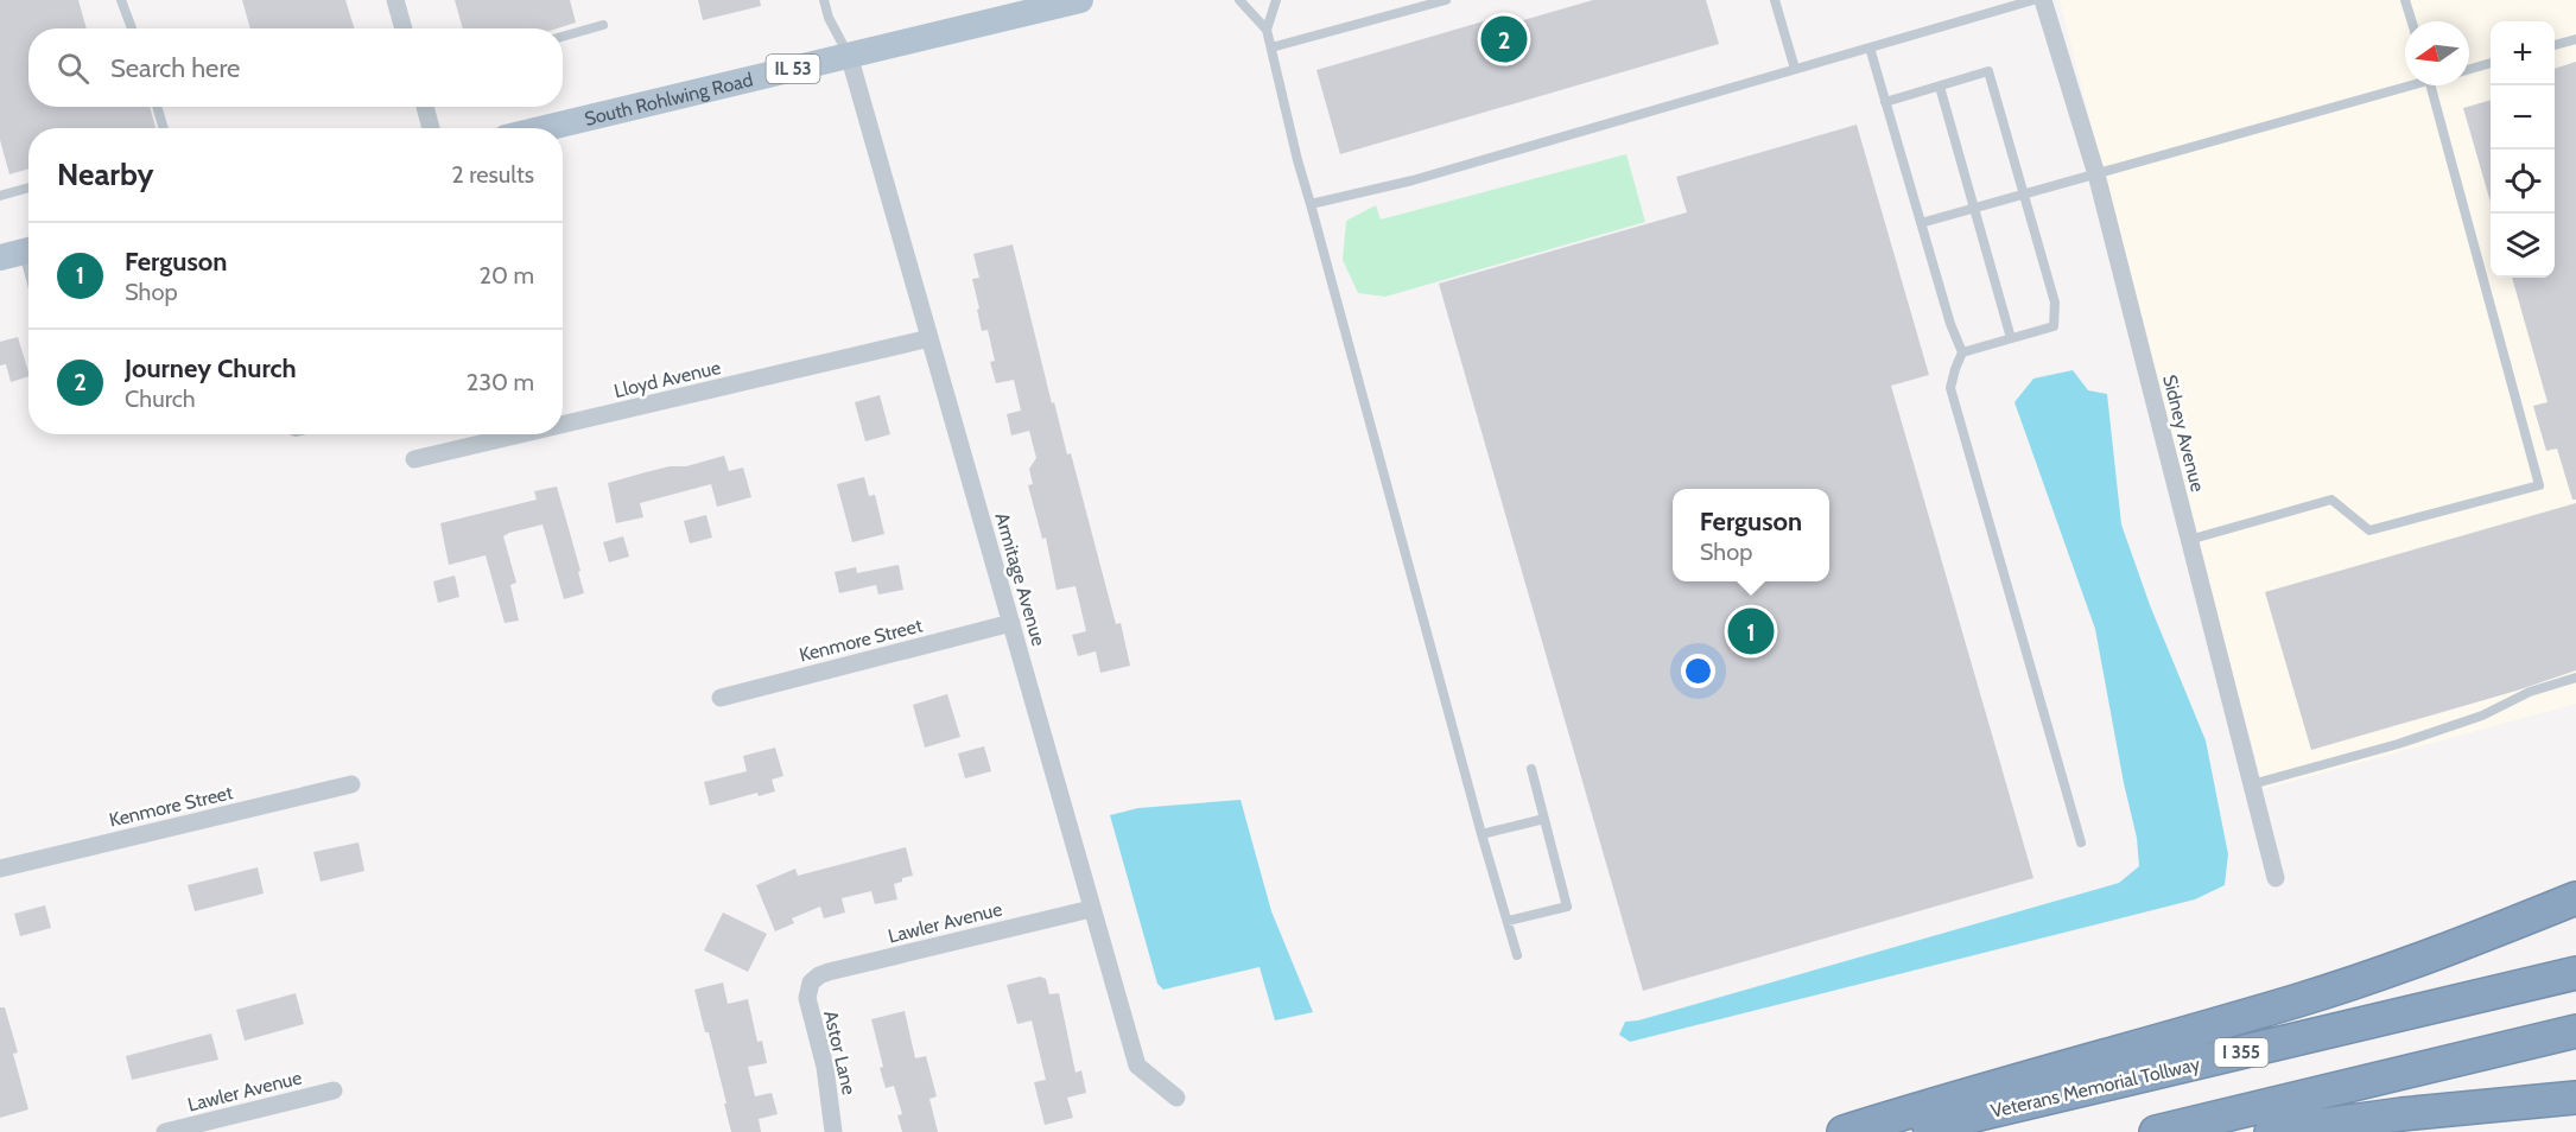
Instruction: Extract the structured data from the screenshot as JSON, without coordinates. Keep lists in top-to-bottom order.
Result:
{
  "streets": {
    "highway": ["I 355", "Veterans Memorial Tollway"],
    "main road": ["IL 53", "South Rohlwing Road"],
    "street": [
      "Lloyd Avenue",
      "Sidney Avenue",
      "Armitage Avenue",
      "Kenmore Street",
      "Lawler Avenue",
      "Astor Lane"
    ]
  },
  "crossings": [
    ["South Rohlwing Road", "Armitage Avenue"],
    ["Lloyd Avenue", "Armitage Avenue"],
    ["Armitage Avenue", "Kenmore Street"],
    ["Armitage Avenue", "Lawler Avenue"],
    ["Lawler Avenue", "Astor Lane"]
  ],
  "north": "left",
  "page": {
    "pins": ["2", "1"],
    "map_buttons": ["+", "−"],
    "search": "Search here",
    "heading": ["Nearby", "2 results"],
    "list": [
      {
        "mark": "1",
        "name": "Ferguson",
        "note": "Shop",
        "value": "20 m"
      },
      {
        "mark": "2",
        "name": "Journey Church",
        "note": "Church",
        "value": "230 m"
      }
    ],
    "popup": ["Ferguson", "Shop"]
  }
}
